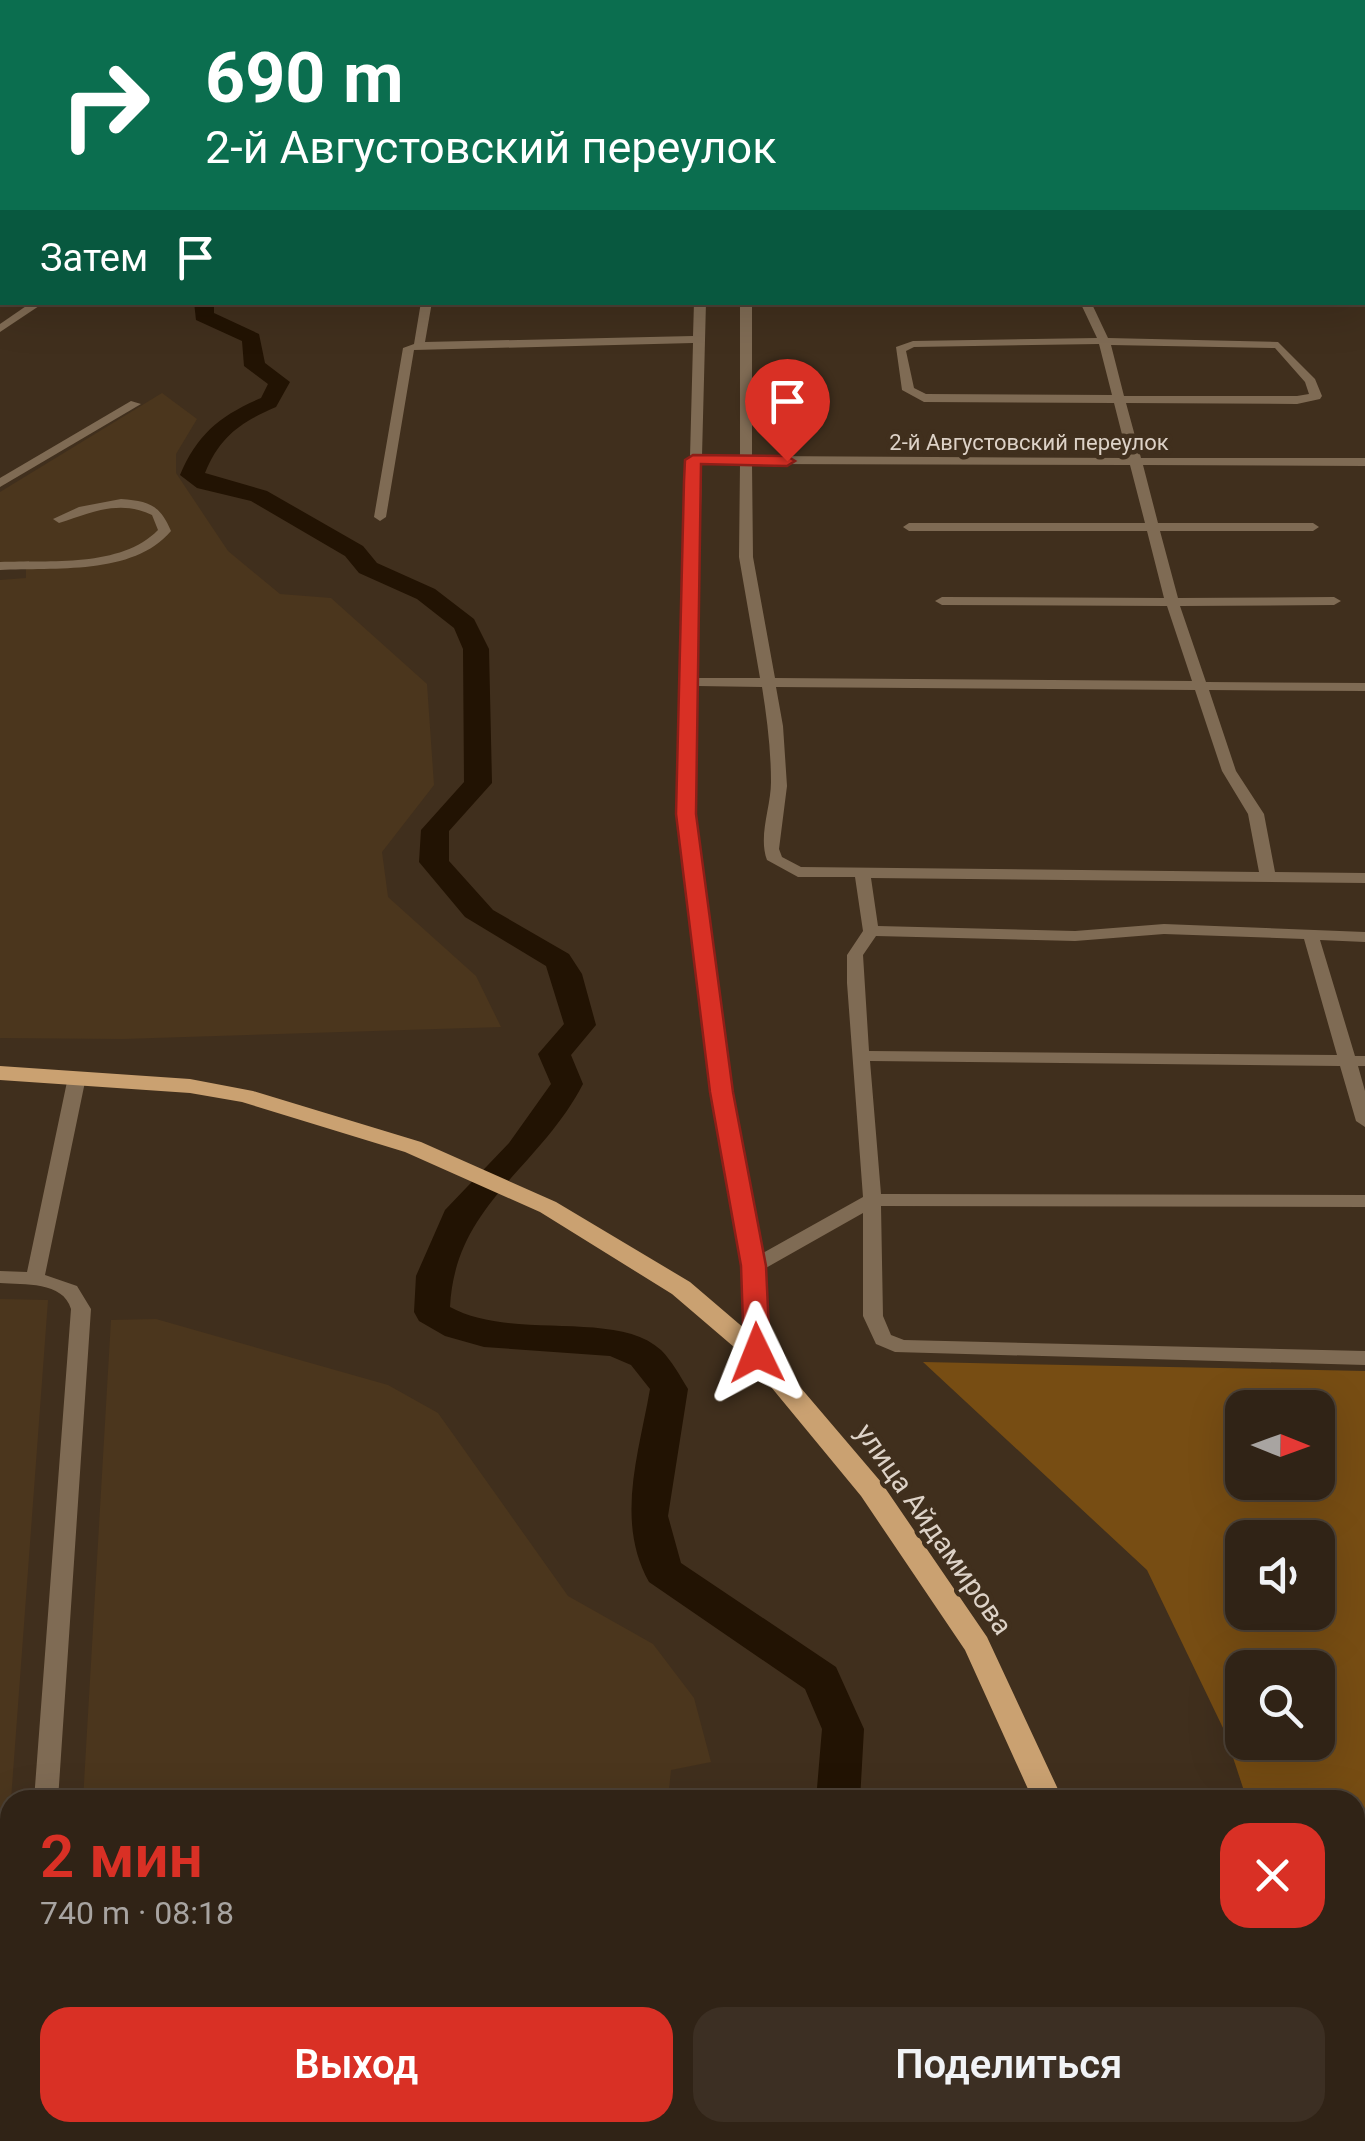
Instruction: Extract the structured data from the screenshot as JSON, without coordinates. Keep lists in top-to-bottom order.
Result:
{
  "streets": {
    "main road": ["улица Айдамирова"],
    "street": ["2-й Августовский переулок"]
  },
  "north": "right",
  "page": {
    "turn": ["690 m", "2-й Августовский переулок"],
    "then": "Затем",
    "heading": ["2 мин", "740 m · 08:18"],
    "buttons": ["Выход", "Поделиться"]
  }
}
